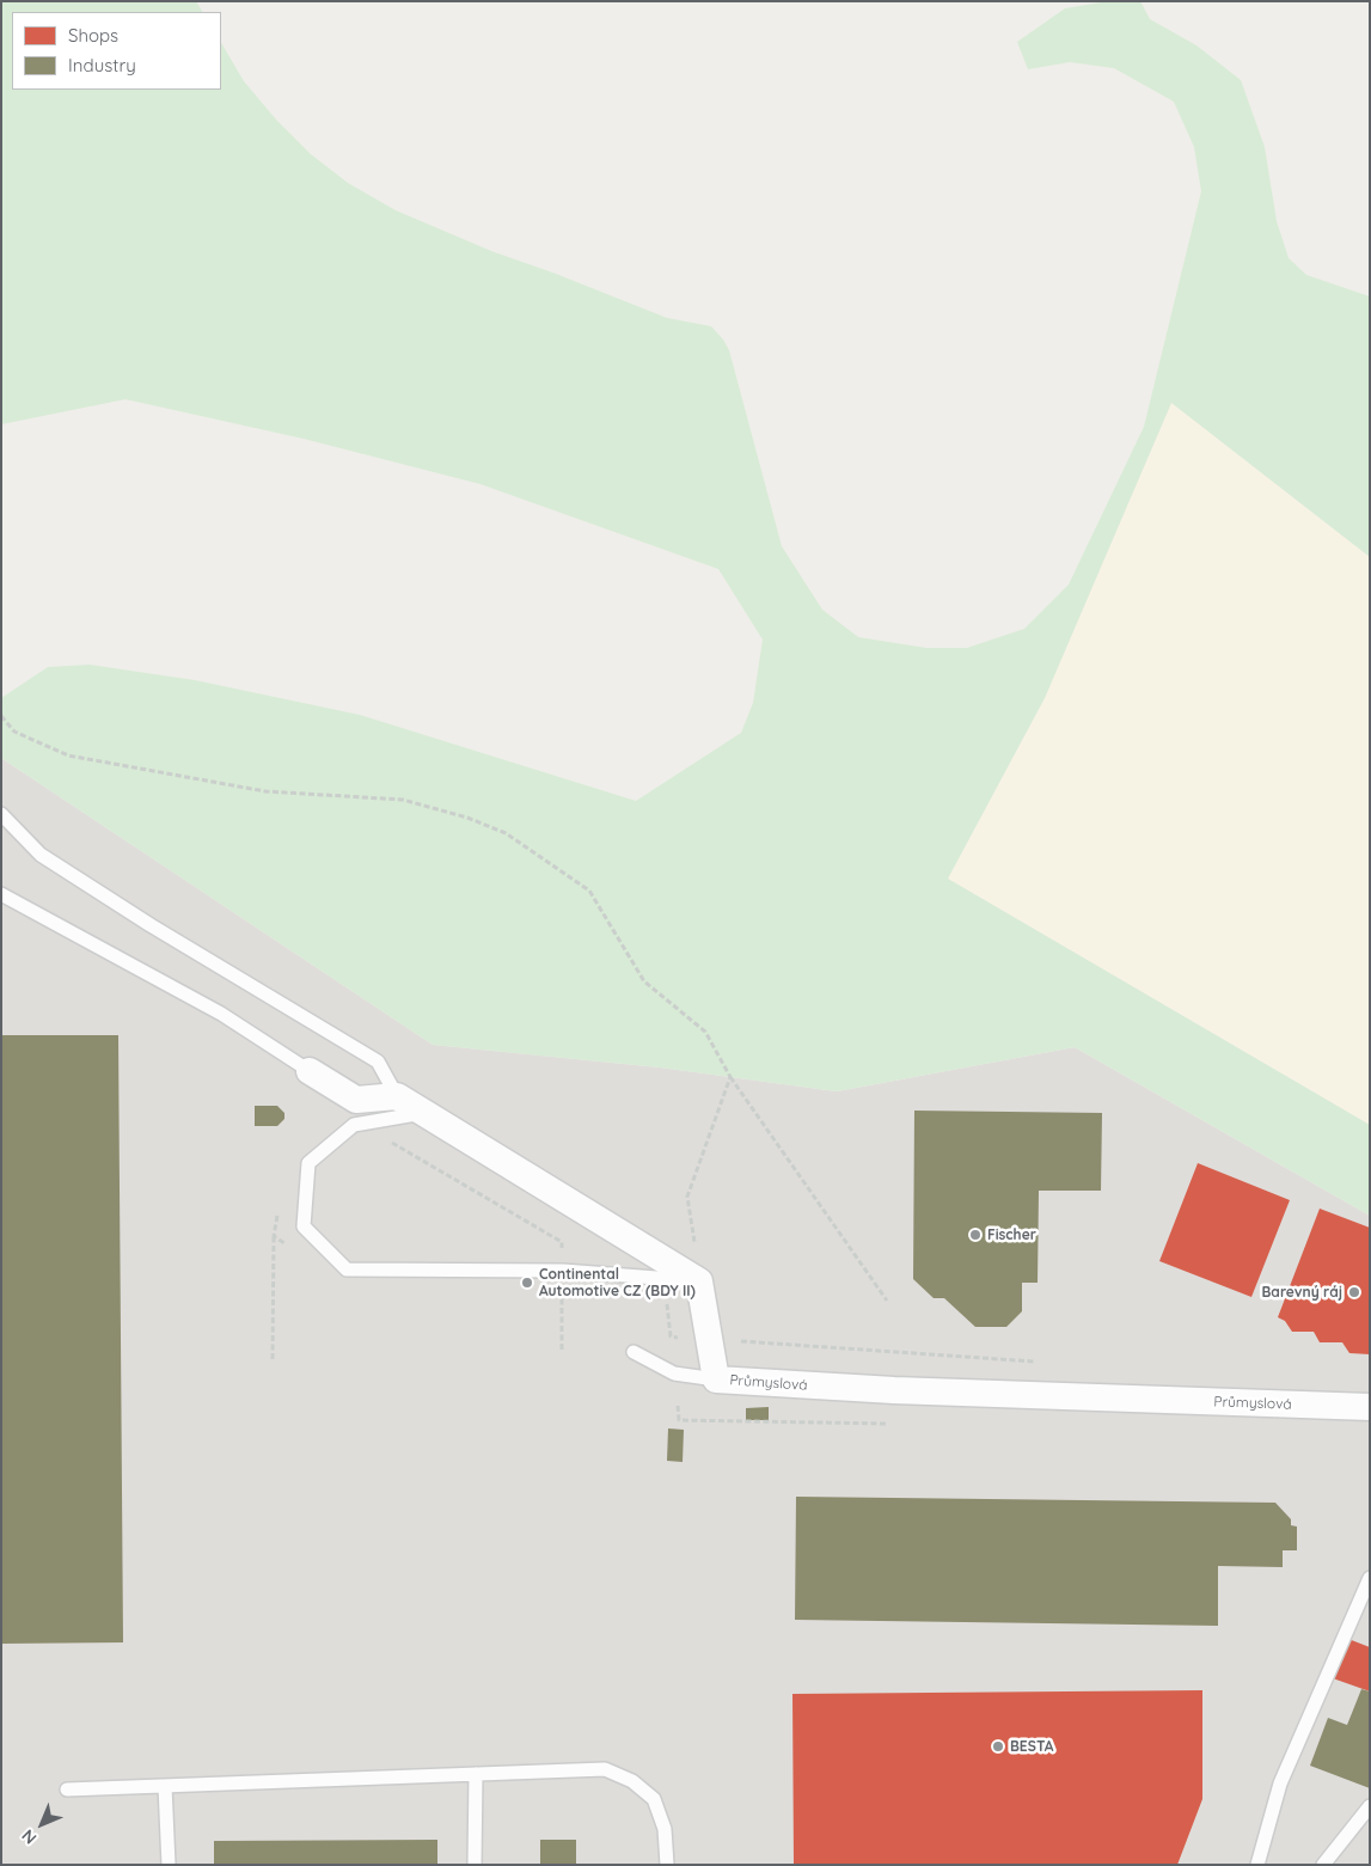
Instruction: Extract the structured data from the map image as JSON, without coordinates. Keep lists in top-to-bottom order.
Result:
{
  "streets": {
    "street": ["Průmyslová"]
  },
  "places": [
    "Fischer",
    "Continental Automotive CZ (BDY II)",
    "Barevný ráj",
    "BESTA"
  ],
  "legend": ["Shops", "Industry"],
  "north": "bottom left"
}
